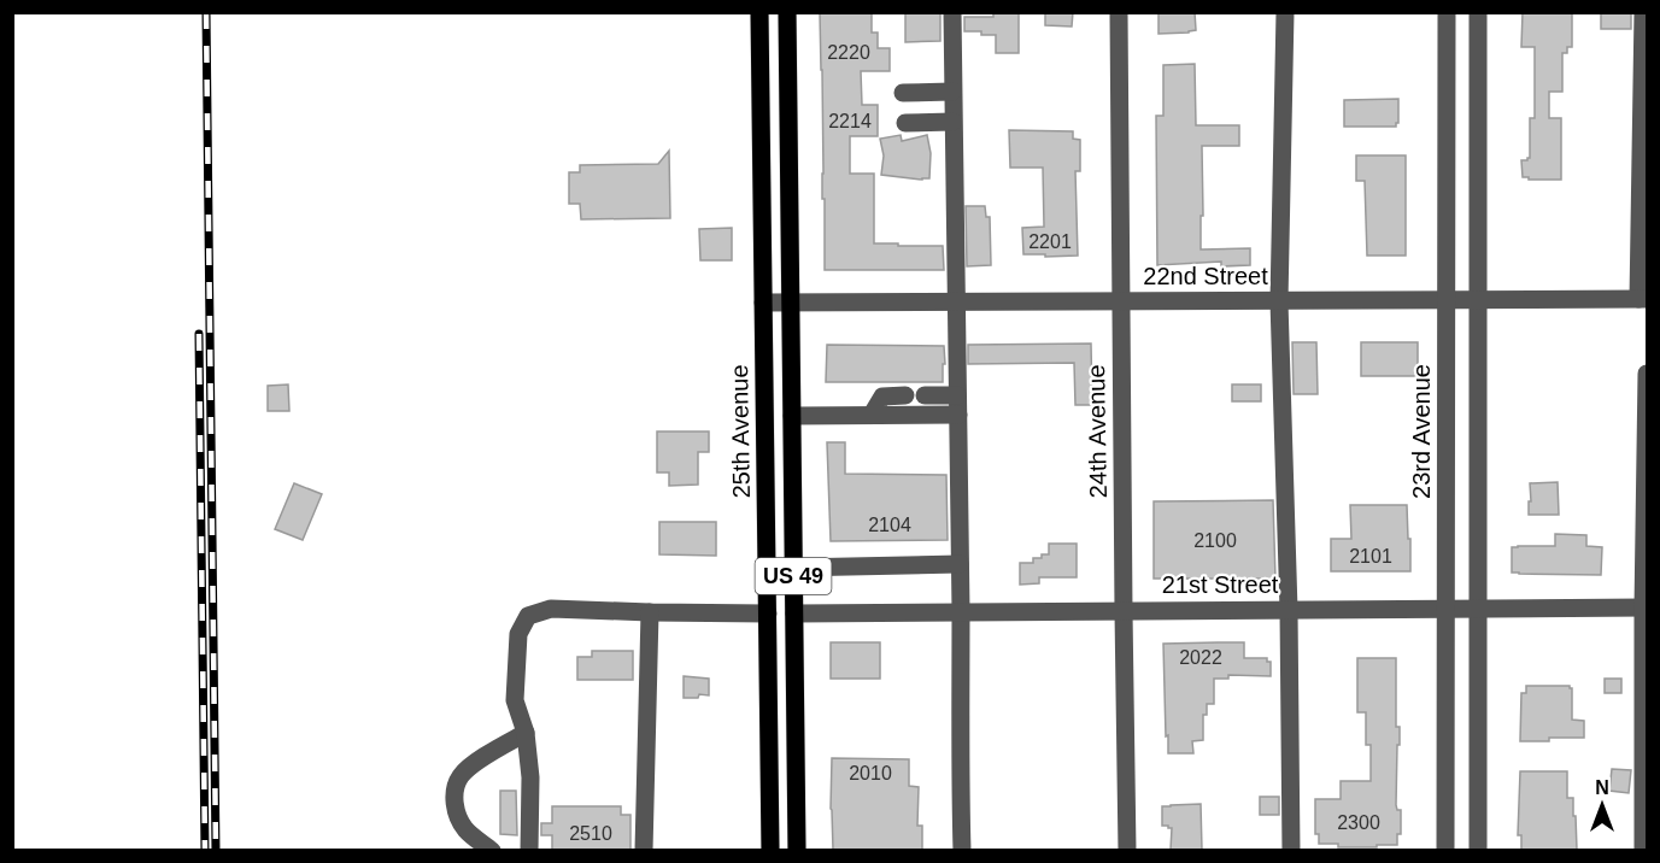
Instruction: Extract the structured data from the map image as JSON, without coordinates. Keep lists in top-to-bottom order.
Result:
{
  "streets": {
    "main road": ["25th Avenue", "US 49"],
    "street": [
      "22nd Street",
      "24th Avenue",
      "23rd Avenue",
      "21st Street"
    ]
  },
  "crossings": [
    ["22nd Street", "25th Avenue"],
    ["22nd Street", "24th Avenue"],
    ["22nd Street", "23rd Avenue"],
    ["22nd Street", "US 49"],
    ["24th Avenue", "21st Street"],
    ["23rd Avenue", "21st Street"],
    ["US 49", "21st Street"]
  ],
  "house_numbers": [
    "2220",
    "2214",
    "2201",
    "2104",
    "2100",
    "2101",
    "2022",
    "2010",
    "2300",
    "2510"
  ],
  "north": "top"
}
